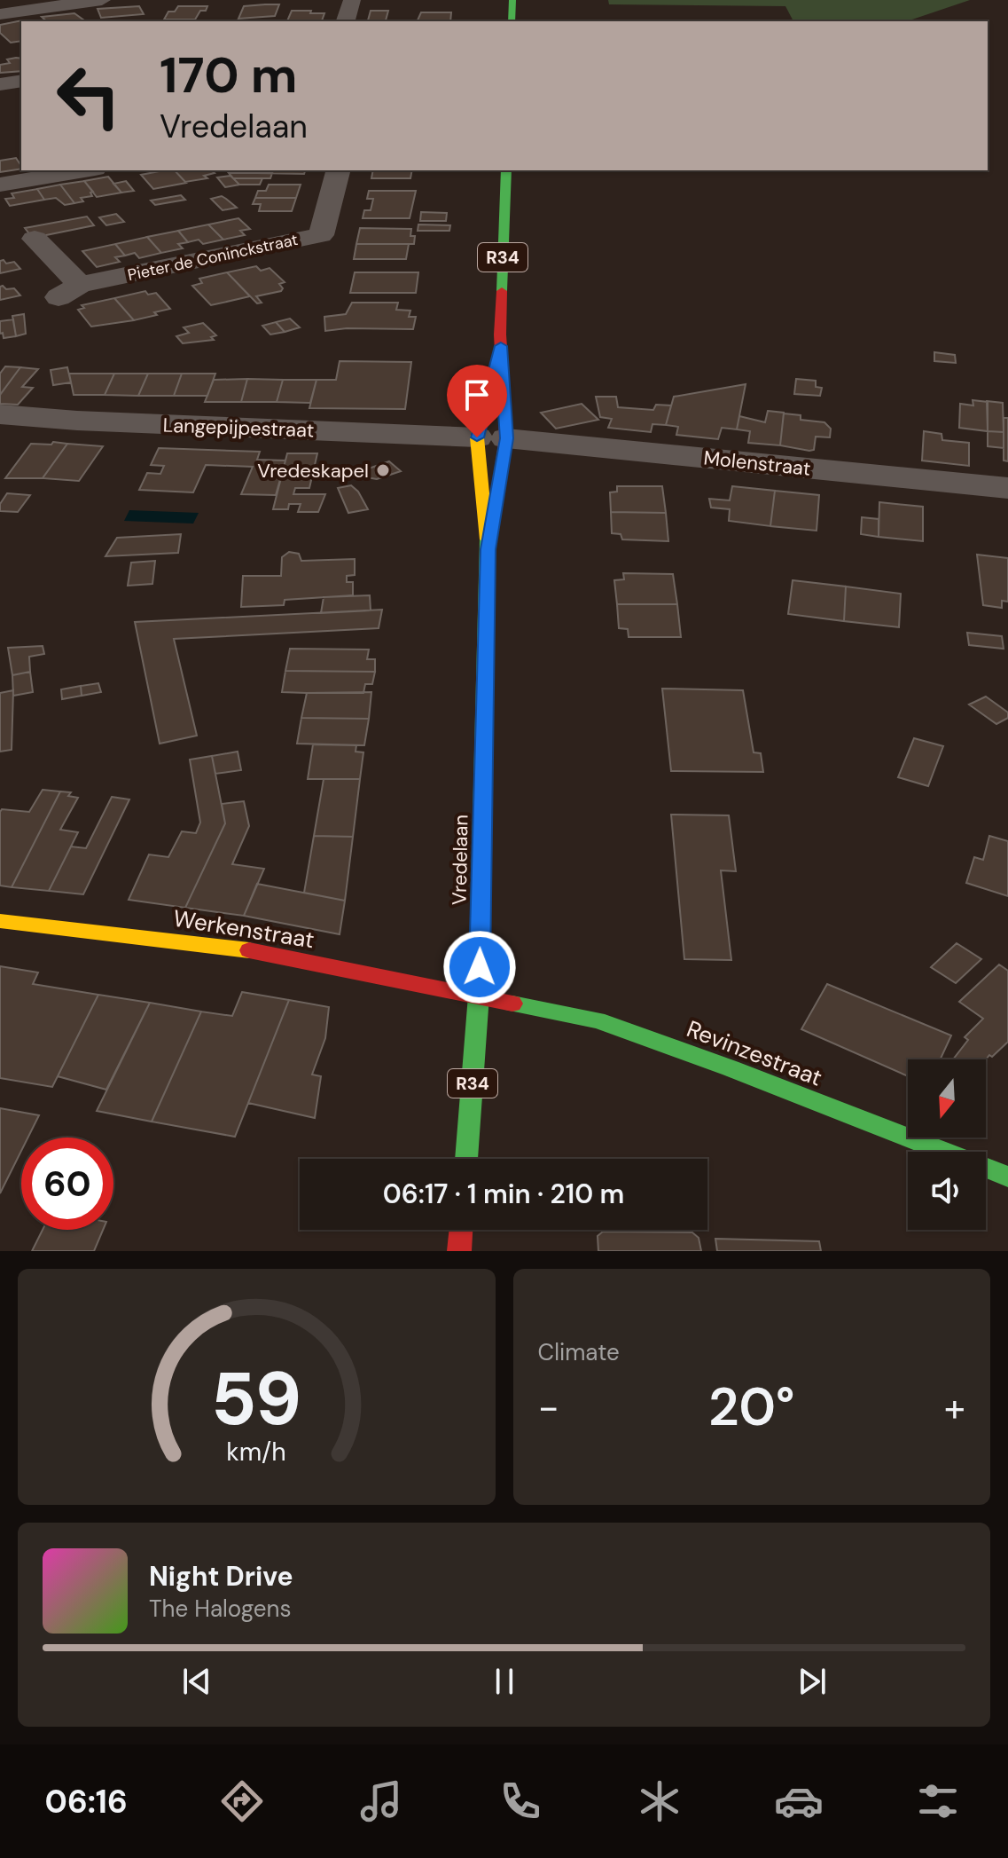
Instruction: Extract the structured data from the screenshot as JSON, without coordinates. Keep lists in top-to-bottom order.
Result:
{
  "streets": {
    "main road": [
      "R34",
      "Vredelaan",
      "Werkenstraat",
      "Revinzestraat"
    ],
    "street": ["Pieter de Coninckstraat", "Langepijpestraat", "Molenstraat"]
  },
  "crossings": [
    ["Langepijpestraat", "Molenstraat"],
    ["Langepijpestraat", "Vredelaan"],
    ["Molenstraat", "Vredelaan"],
    ["Vredelaan", "Werkenstraat"],
    ["Vredelaan", "Revinzestraat"],
    ["Werkenstraat", "Revinzestraat"]
  ],
  "places": ["Vredeskapel"],
  "north": "bottom",
  "page": {
    "turn": ["170 m", "Vredelaan"],
    "limit": "60",
    "trip": "06:17 · 1 min · 210 m",
    "tile": "Climate",
    "heat": ["−", "20°", "+"],
    "song": ["Night Drive", "The Halogens"],
    "tabs": "06:16",
    "gauge": ["59", "km/h"]
  }
}
